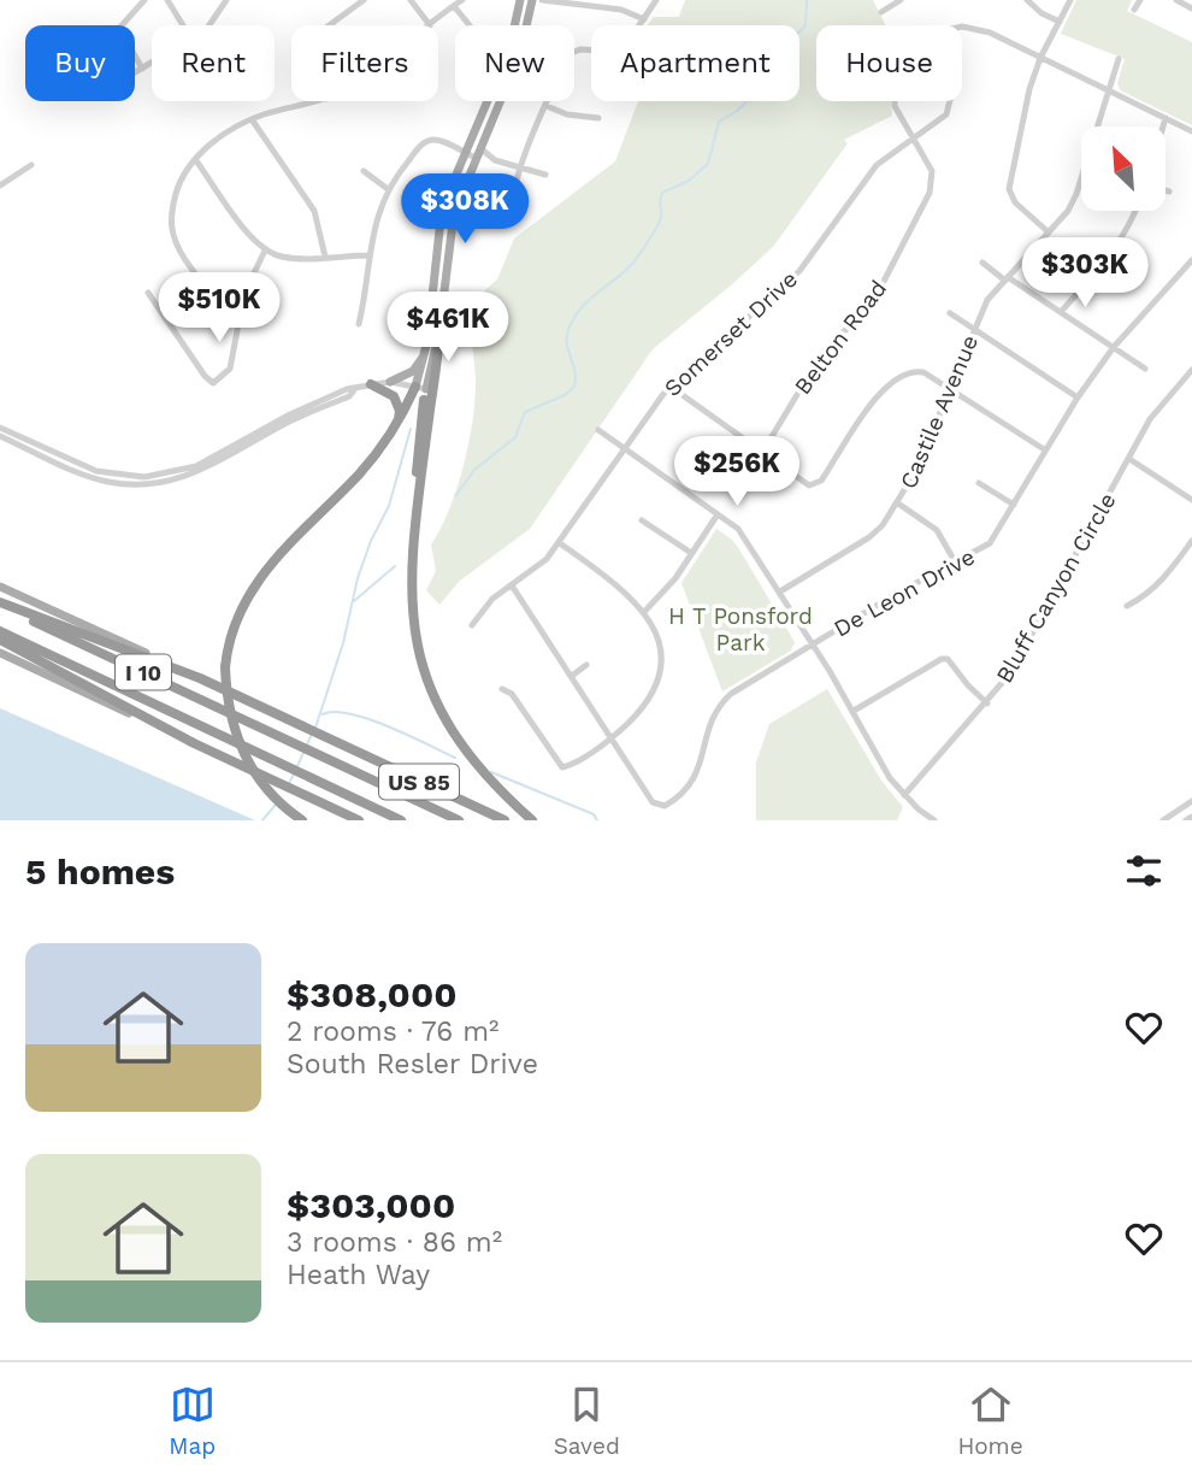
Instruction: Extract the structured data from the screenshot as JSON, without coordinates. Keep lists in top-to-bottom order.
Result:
{
  "streets": {
    "highway": ["I 10", "US 85"],
    "street": [
      "Somerset Drive",
      "Belton Road",
      "Castile Avenue",
      "Bluff Canyon Circle",
      "De Leon Drive"
    ]
  },
  "crossings": [
    ["Somerset Drive", "Belton Road"],
    ["Somerset Drive", "De Leon Drive"],
    ["Belton Road", "Castile Avenue"]
  ],
  "parks": ["H T Ponsford Park"],
  "north": "top left",
  "page": {
    "chip": [
      "Buy",
      "Rent",
      "Filters",
      "New",
      "Apartment",
      "House"
    ],
    "price": [
      "$308K",
      "$303K",
      "$510K",
      "$461K",
      "$256K"
    ],
    "heading": "5 homes",
    "list": [
      {
        "name": "$308,000",
        "note": "2 rooms · 76 m² · South Resler Drive"
      },
      {
        "name": "$303,000",
        "note": "3 rooms · 86 m² · Heath Way"
      }
    ],
    "tabs": ["Map", "Saved", "Home"]
  }
}
